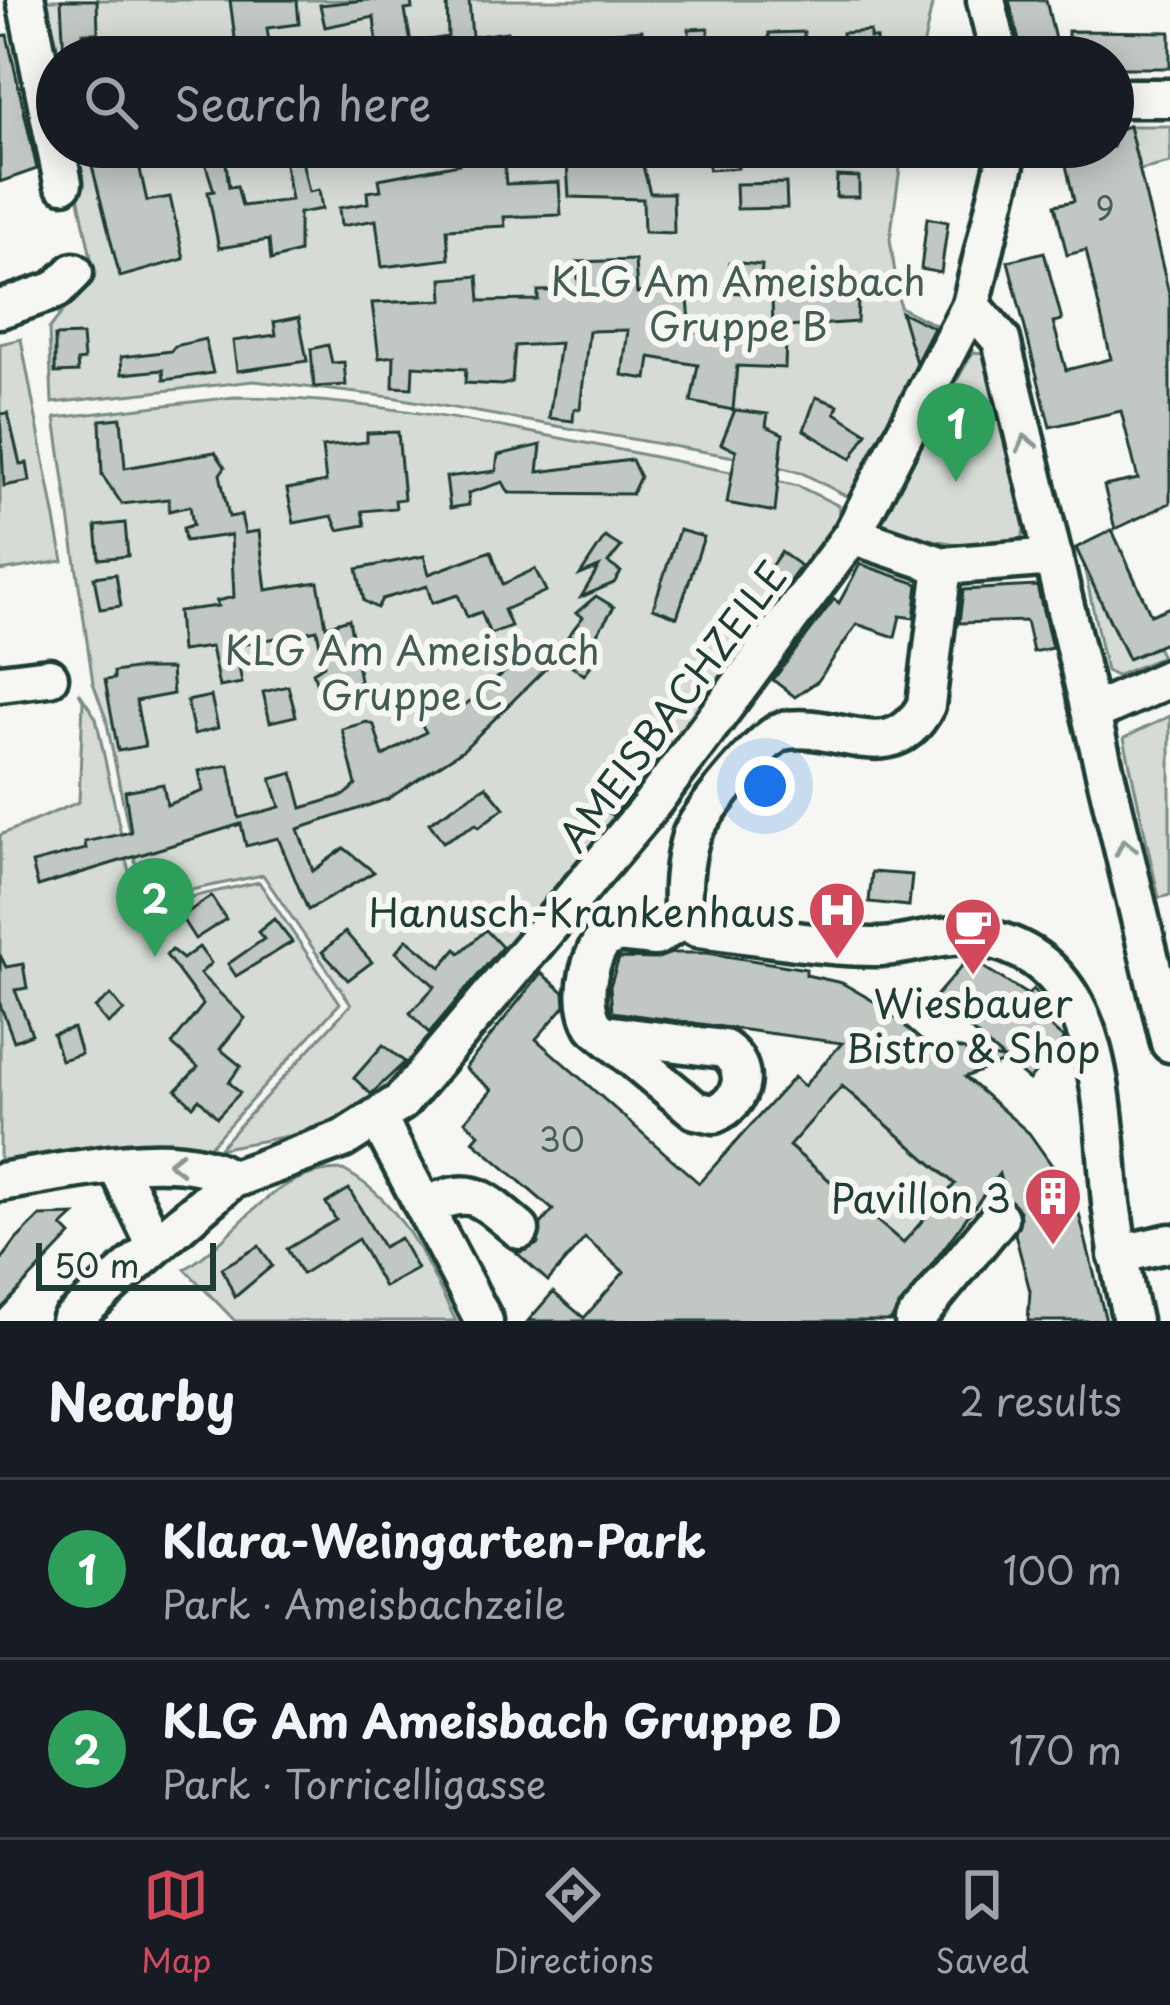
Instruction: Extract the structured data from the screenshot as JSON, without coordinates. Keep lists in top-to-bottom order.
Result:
{
  "streets": {
    "street": ["AMEISBACHZEILE"]
  },
  "parks": ["KLG Am Ameisbach Gruppe B", "KLG Am Ameisbach Gruppe C"],
  "places": {
    "hospital": ["Hanusch-Krankenhaus"],
    "cafe": ["Wiesbauer Bistro & Shop"],
    "building": ["Pavillon 3"]
  },
  "house_numbers": ["9", "30"],
  "scale_bar": "50 m",
  "page": {
    "search": "Search here",
    "pins": ["1", "2"],
    "scale": "50 m",
    "heading": ["Nearby", "2 results"],
    "list": [
      {
        "mark": "1",
        "name": "Klara-Weingarten-Park",
        "note": "Park · Ameisbachzeile",
        "value": "100 m"
      },
      {
        "mark": "2",
        "name": "KLG Am Ameisbach Gruppe D",
        "note": "Park · Torricelligasse",
        "value": "170 m"
      }
    ],
    "nav": ["Map", "Directions", "Saved"]
  }
}
